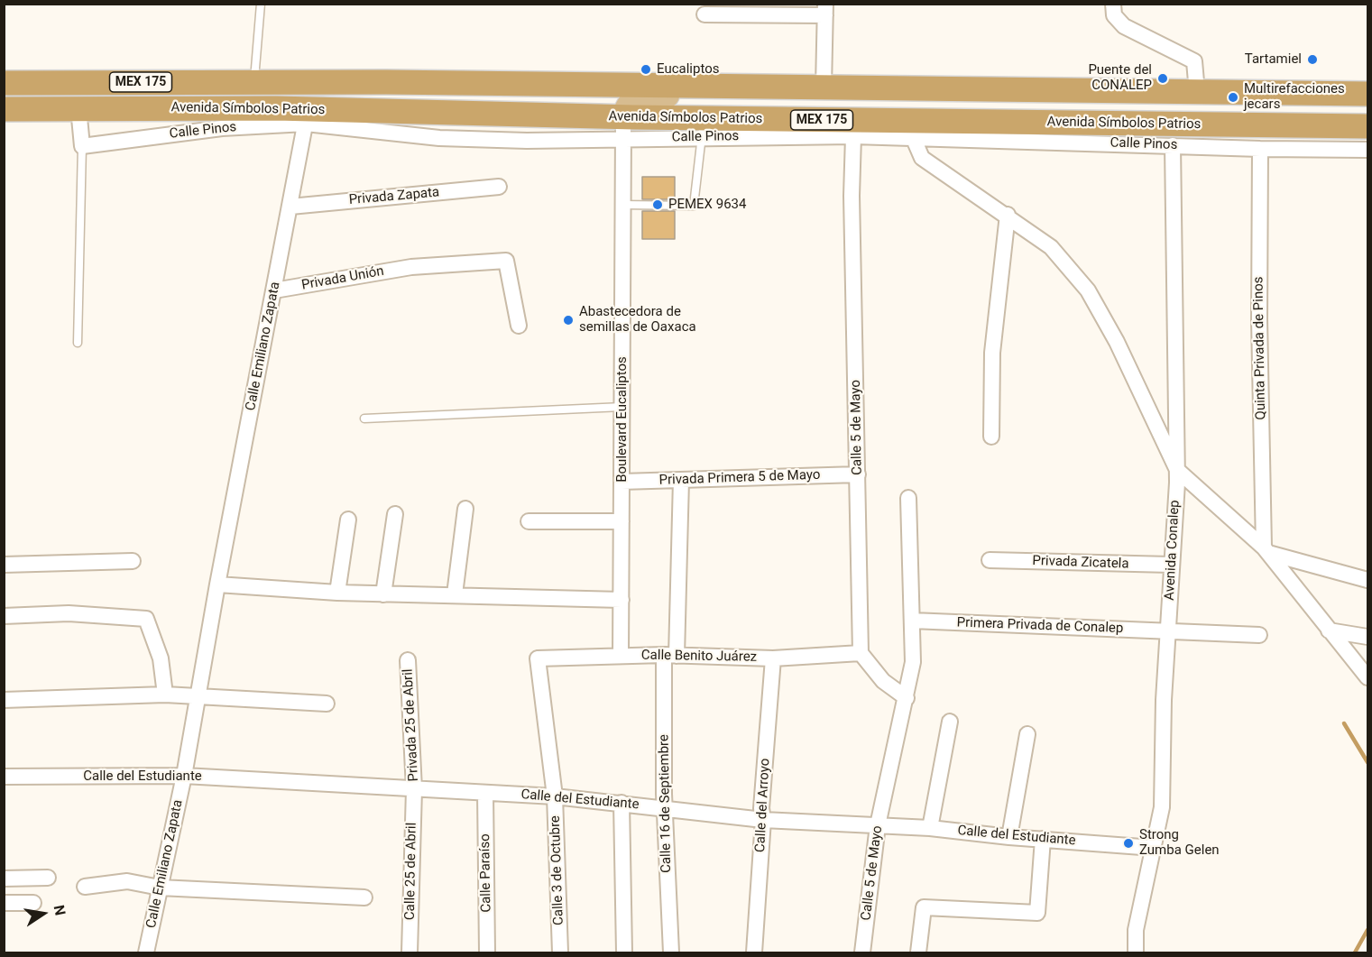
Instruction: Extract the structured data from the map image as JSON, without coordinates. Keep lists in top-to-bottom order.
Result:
{
  "streets": {
    "highway": ["MEX 175", "Avenida Símbolos Patrios"],
    "street": [
      "Calle Pinos",
      "Privada Zapata",
      "Privada Unión",
      "Calle Emiliano Zapata",
      "Quinta Privada de Pinos",
      "Boulevard Eucaliptos",
      "Calle 5 de Mayo",
      "Privada Primera 5 de Mayo",
      "Avenida Conalep",
      "Privada Zicatela",
      "Primera Privada de Conalep",
      "Calle Benito Juárez",
      "Privada 25 de Abril",
      "Calle del Estudiante",
      "Calle 16 de Septiembre",
      "Calle del Arroyo",
      "Calle 3 de Octubre",
      "Calle 25 de Abril",
      "Calle Paraíso"
    ]
  },
  "crossings": [
    ["Avenida Símbolos Patrios", "Calle Pinos"],
    ["Avenida Símbolos Patrios", "Calle Emiliano Zapata"],
    ["Avenida Símbolos Patrios", "Boulevard Eucaliptos"],
    ["Calle Pinos", "Calle Emiliano Zapata"],
    ["Calle Pinos", "Quinta Privada de Pinos"],
    ["Calle Pinos", "Calle 5 de Mayo"],
    ["Calle Pinos", "Avenida Conalep"],
    ["Privada Zapata", "Calle Emiliano Zapata"],
    ["Privada Unión", "Calle Emiliano Zapata"],
    ["Calle Emiliano Zapata", "Calle del Estudiante"],
    ["Boulevard Eucaliptos", "Privada Primera 5 de Mayo"],
    ["Boulevard Eucaliptos", "Calle Benito Juárez"],
    ["Calle 5 de Mayo", "Privada Primera 5 de Mayo"],
    ["Calle 5 de Mayo", "Primera Privada de Conalep"],
    ["Calle 5 de Mayo", "Calle Benito Juárez"],
    ["Calle 5 de Mayo", "Calle del Estudiante"],
    ["Privada Primera 5 de Mayo", "Calle 16 de Septiembre"],
    ["Avenida Conalep", "Privada Zicatela"],
    ["Avenida Conalep", "Primera Privada de Conalep"],
    ["Avenida Conalep", "Calle del Estudiante"],
    ["Calle Benito Juárez", "Calle 16 de Septiembre"],
    ["Calle Benito Juárez", "Calle del Arroyo"],
    ["Calle Benito Juárez", "Calle 3 de Octubre"],
    ["Privada 25 de Abril", "Calle del Estudiante"],
    ["Privada 25 de Abril", "Calle 25 de Abril"],
    ["Calle del Estudiante", "Calle 16 de Septiembre"],
    ["Calle del Estudiante", "Calle del Arroyo"],
    ["Calle del Estudiante", "Calle 3 de Octubre"],
    ["Calle del Estudiante", "Calle 25 de Abril"],
    ["Calle del Estudiante", "Calle Paraíso"]
  ],
  "places": [
    "Tartamiel",
    "Eucaliptos",
    "Puente del CONALEP",
    "Multirefacciones jecars",
    "PEMEX 9634",
    "Abastecedora de semillas de Oaxaca",
    "Strong Zumba Gelen"
  ],
  "north": "right"
}
